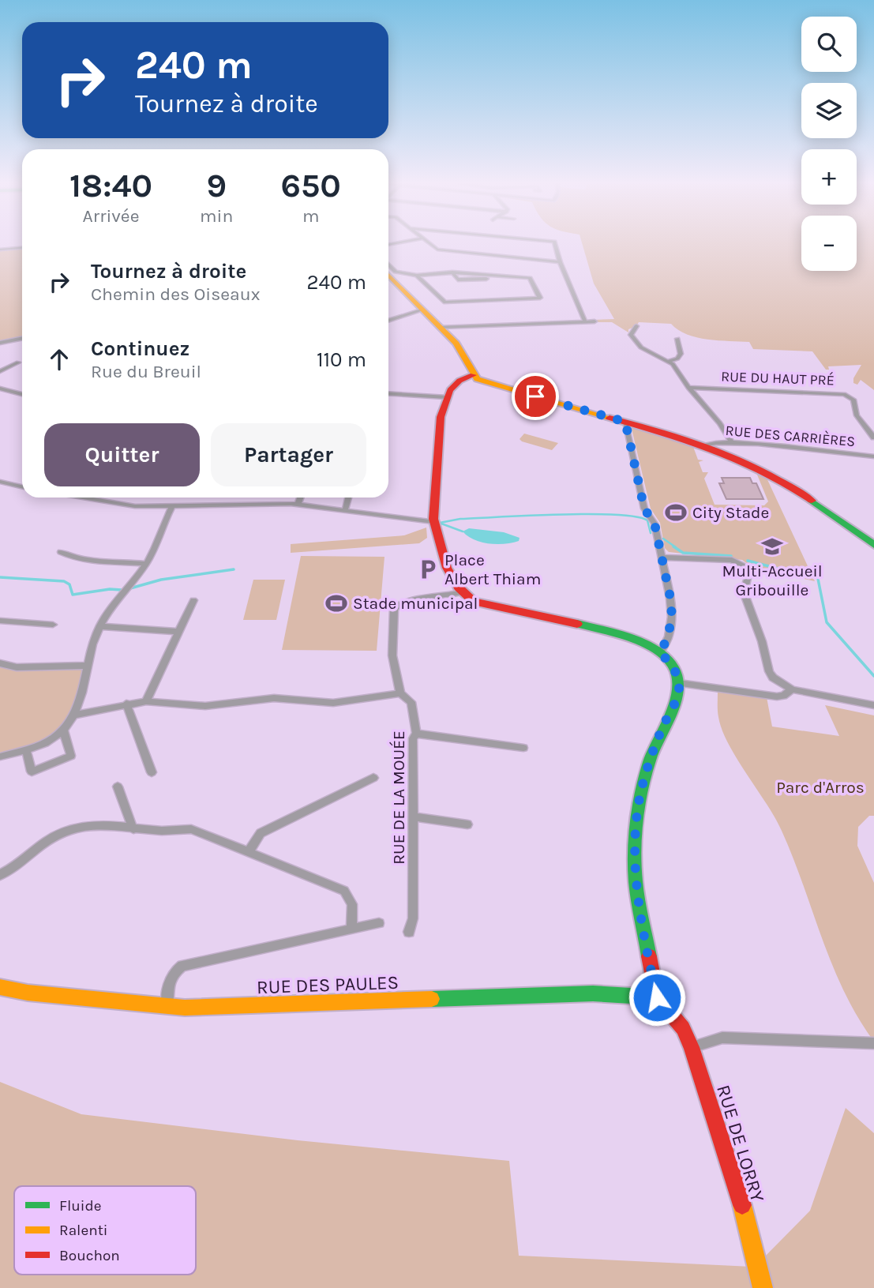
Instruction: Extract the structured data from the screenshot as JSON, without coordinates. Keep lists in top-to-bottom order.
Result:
{
  "streets": {
    "street": [
      "RUE DU HAUT PRÉ",
      "RUE DES CARRIÈRES",
      "RUE DE LA MOUÉE",
      "RUE DES PAULES",
      "RUE DE LORRY"
    ]
  },
  "crossings": [
    ["RUE DES PAULES", "RUE DE LORRY"]
  ],
  "parks": ["Parc d'Arros"],
  "places": {
    "sports": ["City Stade", "Stade municipal"],
    "school or university": ["Multi-Accueil Gribouille"],
    "parking": ["Place Albert Thiam"]
  },
  "legend": ["Fluide", "Ralenti", "Bouchon"],
  "page": {
    "map_buttons": ["+", "−"],
    "turn": ["240 m", "Tournez à droite"],
    "eta": [
      "18:40",
      "Arrivée",
      "9",
      "min",
      "650",
      "m"
    ],
    "list": [
      {
        "name": "Tournez à droite",
        "note": "Chemin des Oiseaux",
        "value": "240 m"
      },
      {
        "name": "Continuez",
        "note": "Rue du Breuil",
        "value": "110 m"
      }
    ],
    "buttons": ["Quitter", "Partager"]
  }
}
